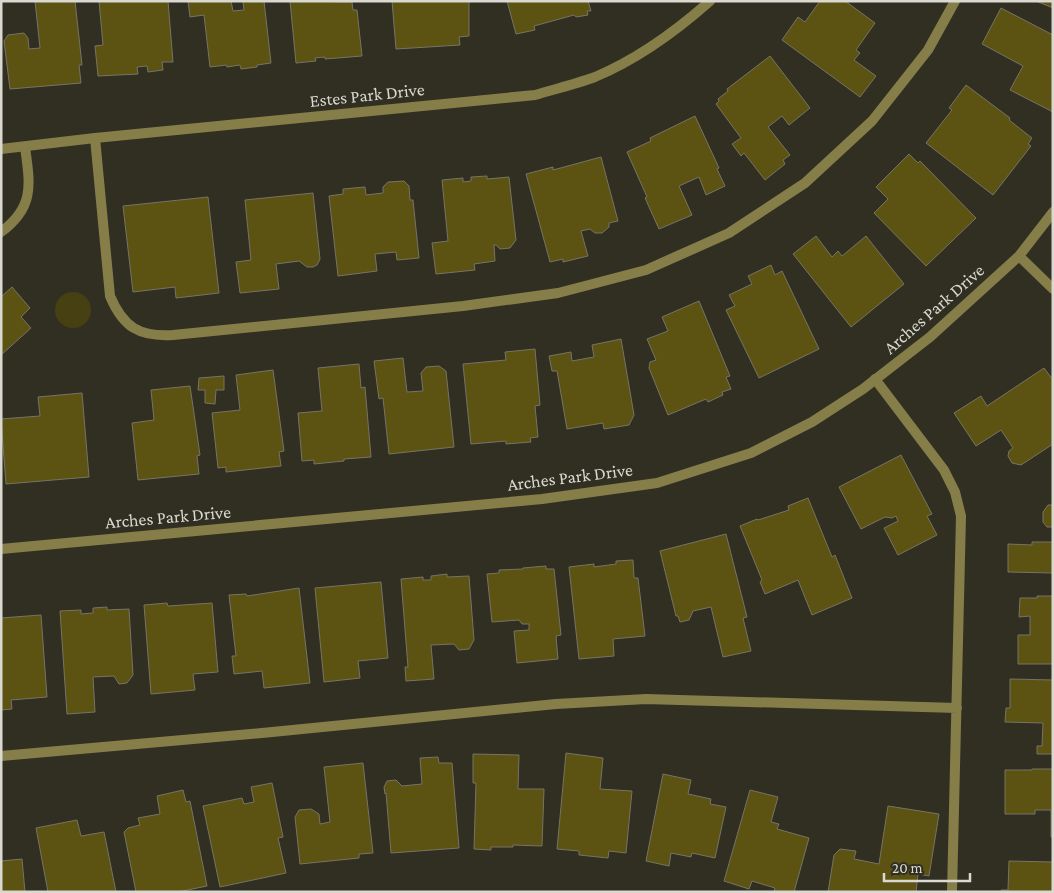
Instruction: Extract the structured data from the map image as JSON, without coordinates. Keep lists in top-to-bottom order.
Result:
{
  "streets": {
    "street": ["Estes Park Drive", "Arches Park Drive"]
  },
  "scale_bar": "20 m"
}
